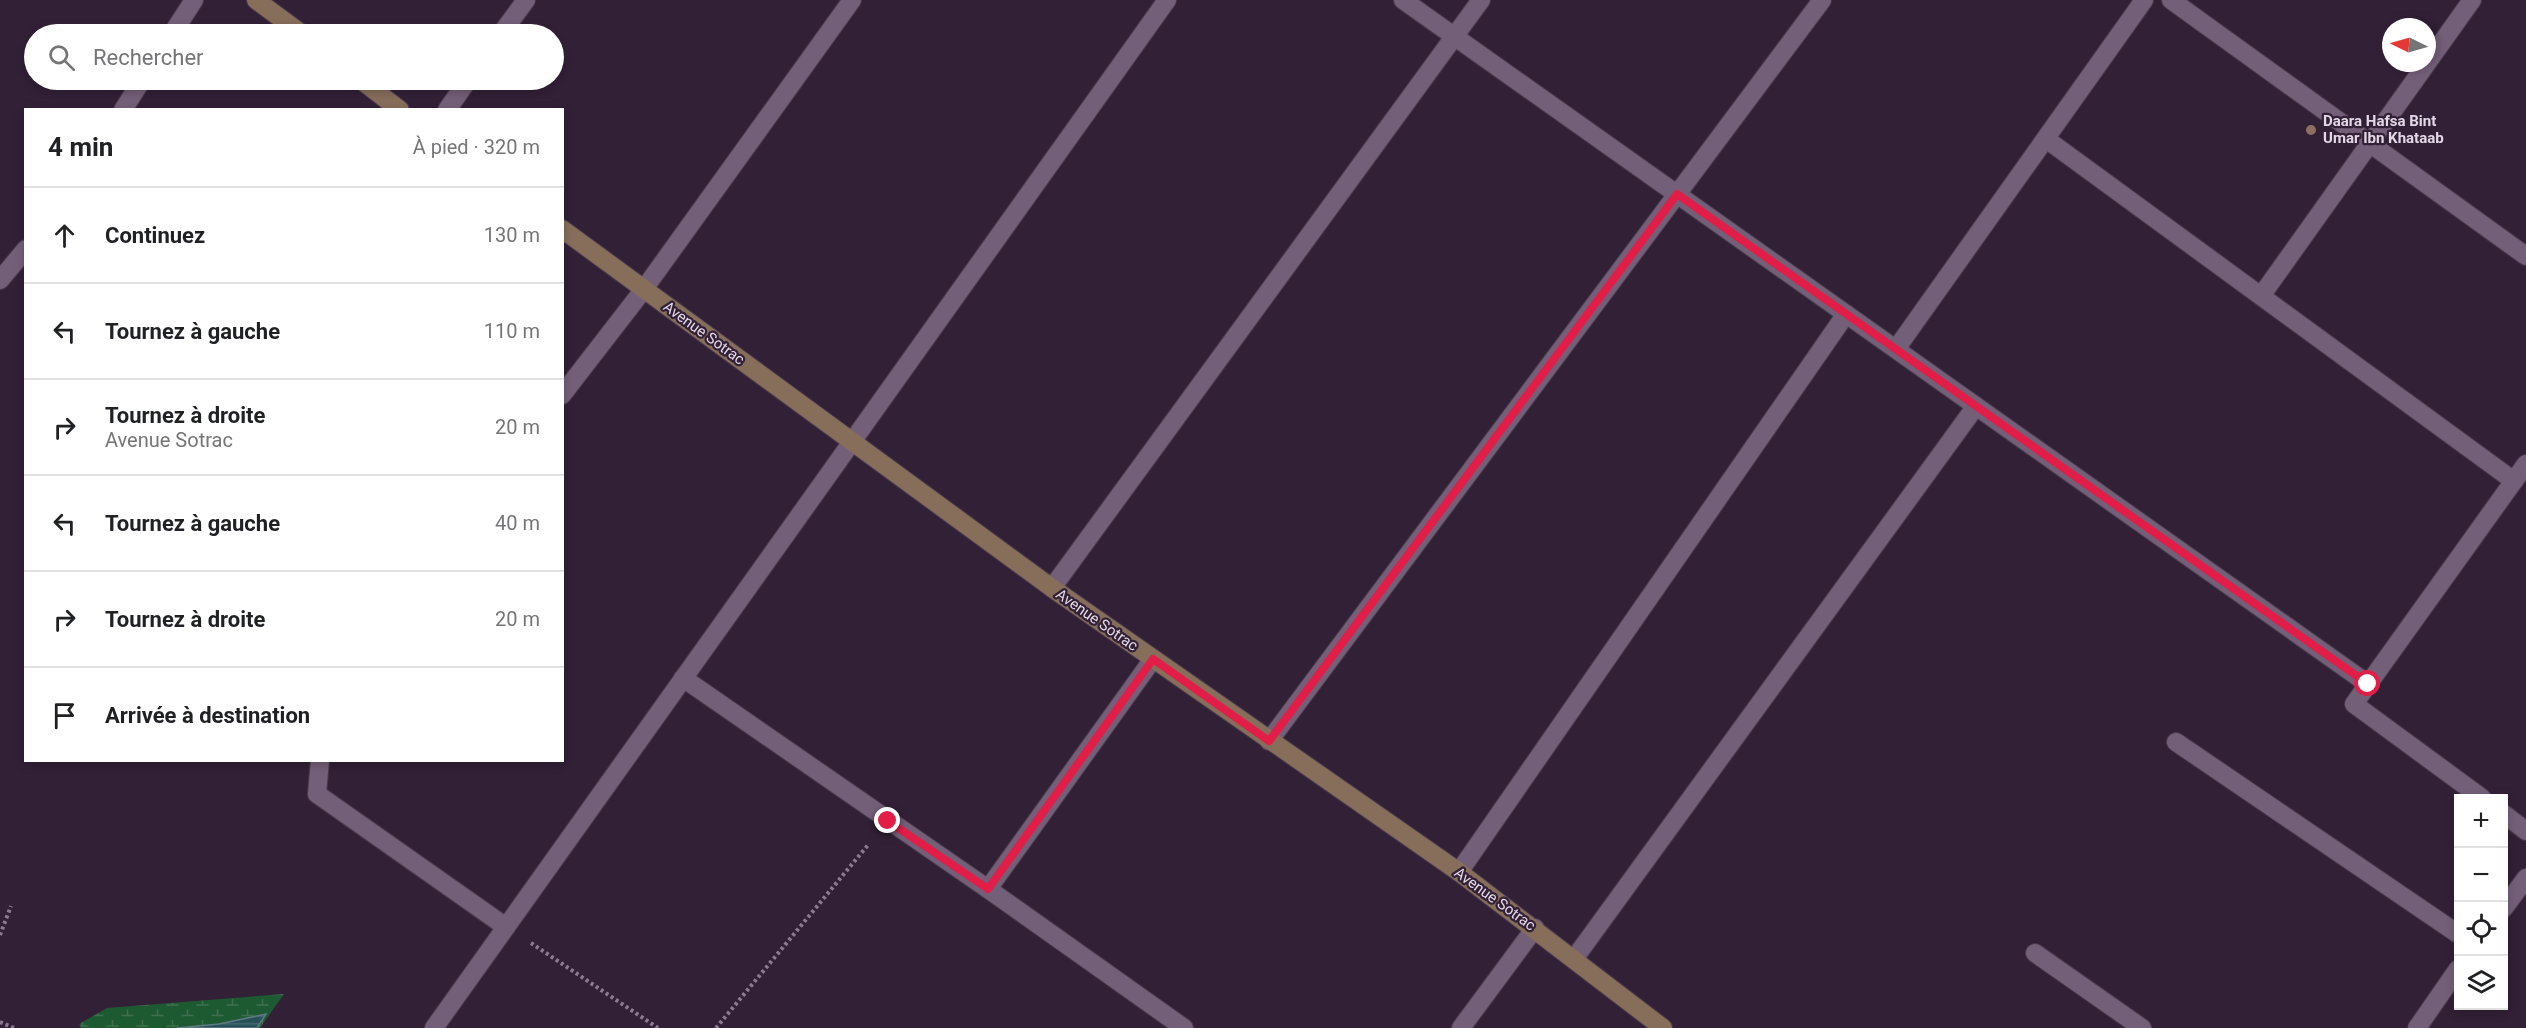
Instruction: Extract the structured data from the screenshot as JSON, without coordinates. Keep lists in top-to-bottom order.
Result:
{
  "streets": {
    "street": ["Avenue Sotrac"]
  },
  "places": ["Daara Hafsa Bint Umar Ibn Khataab"],
  "north": "left",
  "page": {
    "search": "Rechercher",
    "heading": ["4 min", "À pied · 320 m"],
    "list": [
      ["Continuez", "130 m"],
      ["Tournez à gauche", "110 m"],
      ["Tournez à droite", "Avenue Sotrac", "20 m"],
      ["Tournez à gauche", "40 m"],
      ["Tournez à droite", "20 m"],
      "Arrivée à destination"
    ],
    "map_buttons": ["+", "−"]
  }
}
